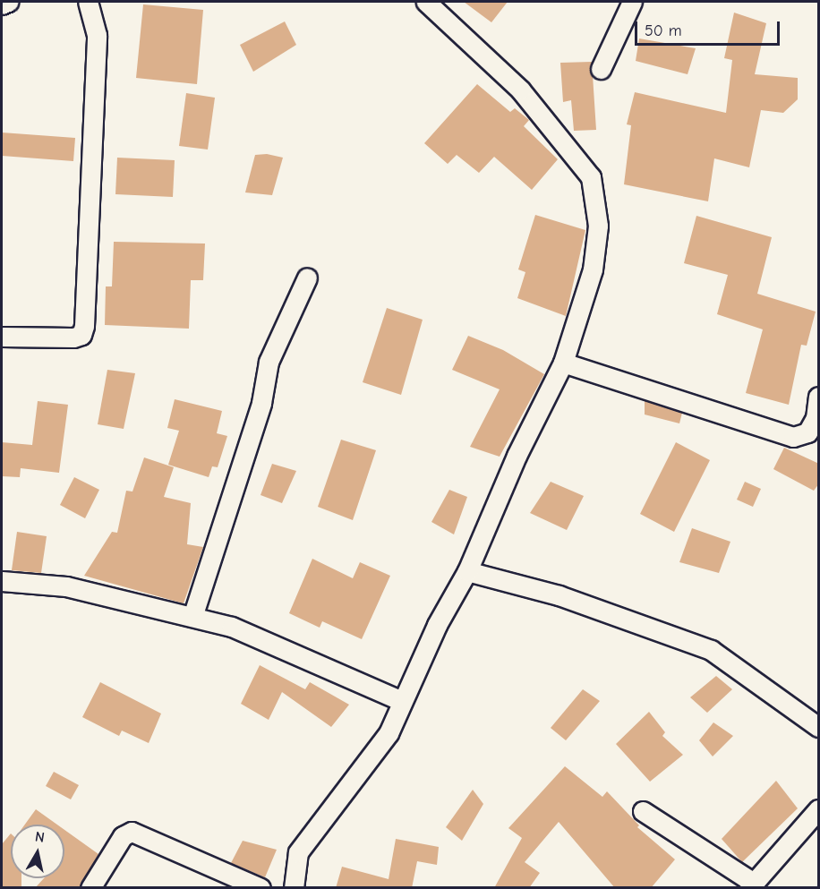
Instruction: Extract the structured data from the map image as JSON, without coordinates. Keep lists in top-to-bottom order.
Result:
{
  "scale_bar": "50 m",
  "north": "top"
}
